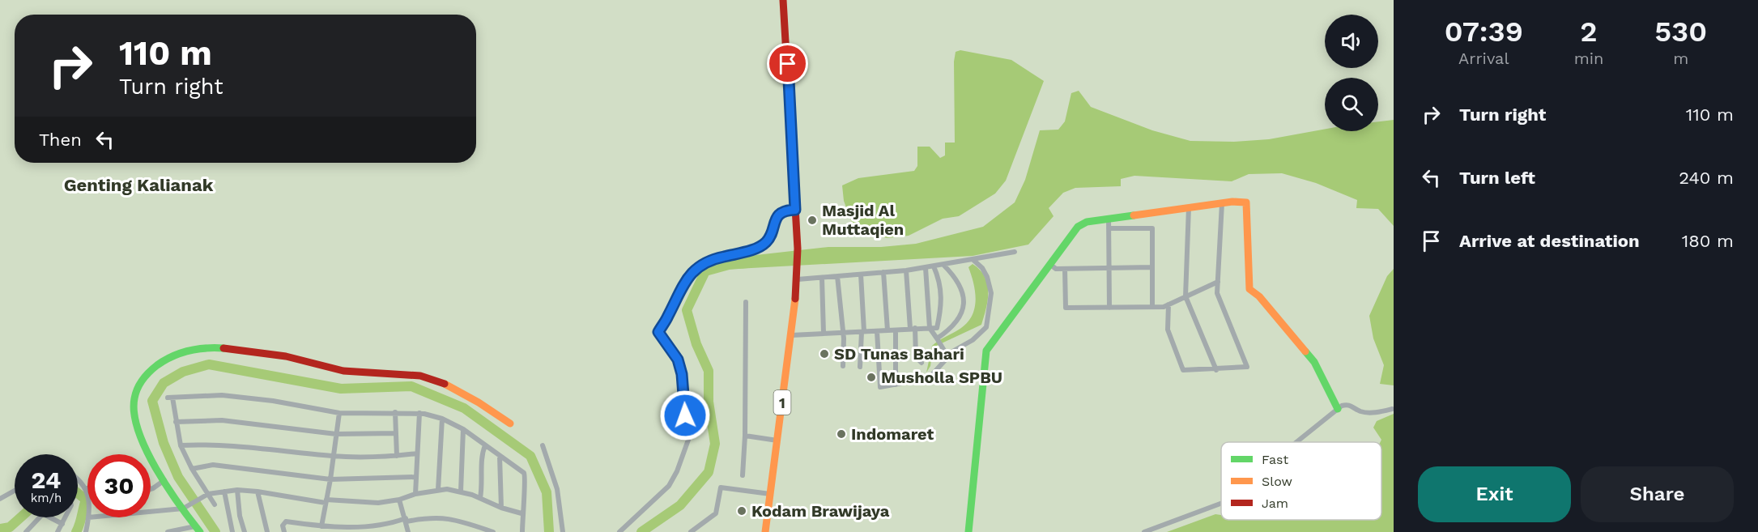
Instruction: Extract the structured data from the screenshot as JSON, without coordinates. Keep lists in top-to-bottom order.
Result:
{
  "streets": {
    "main road": ["1"]
  },
  "districts": ["Genting Kalianak"],
  "places": [
    "Masjid Al Muttaqien",
    "SD Tunas Bahari",
    "Musholla SPBU",
    "Indomaret",
    "Kodam Brawijaya"
  ],
  "legend": ["Fast", "Slow", "Jam"],
  "page": {
    "eta": [
      "07:39",
      "Arrival",
      "2",
      "min",
      "530",
      "m"
    ],
    "turn": ["110 m", "Turn right"],
    "list": [
      {
        "name": "Turn right",
        "value": "110 m"
      },
      {
        "name": "Turn left",
        "value": "240 m"
      },
      {
        "name": "Arrive at destination",
        "value": "180 m"
      }
    ],
    "then": "Then",
    "speed": "24 km/h",
    "limit": "30",
    "buttons": ["Exit", "Share"]
  }
}
